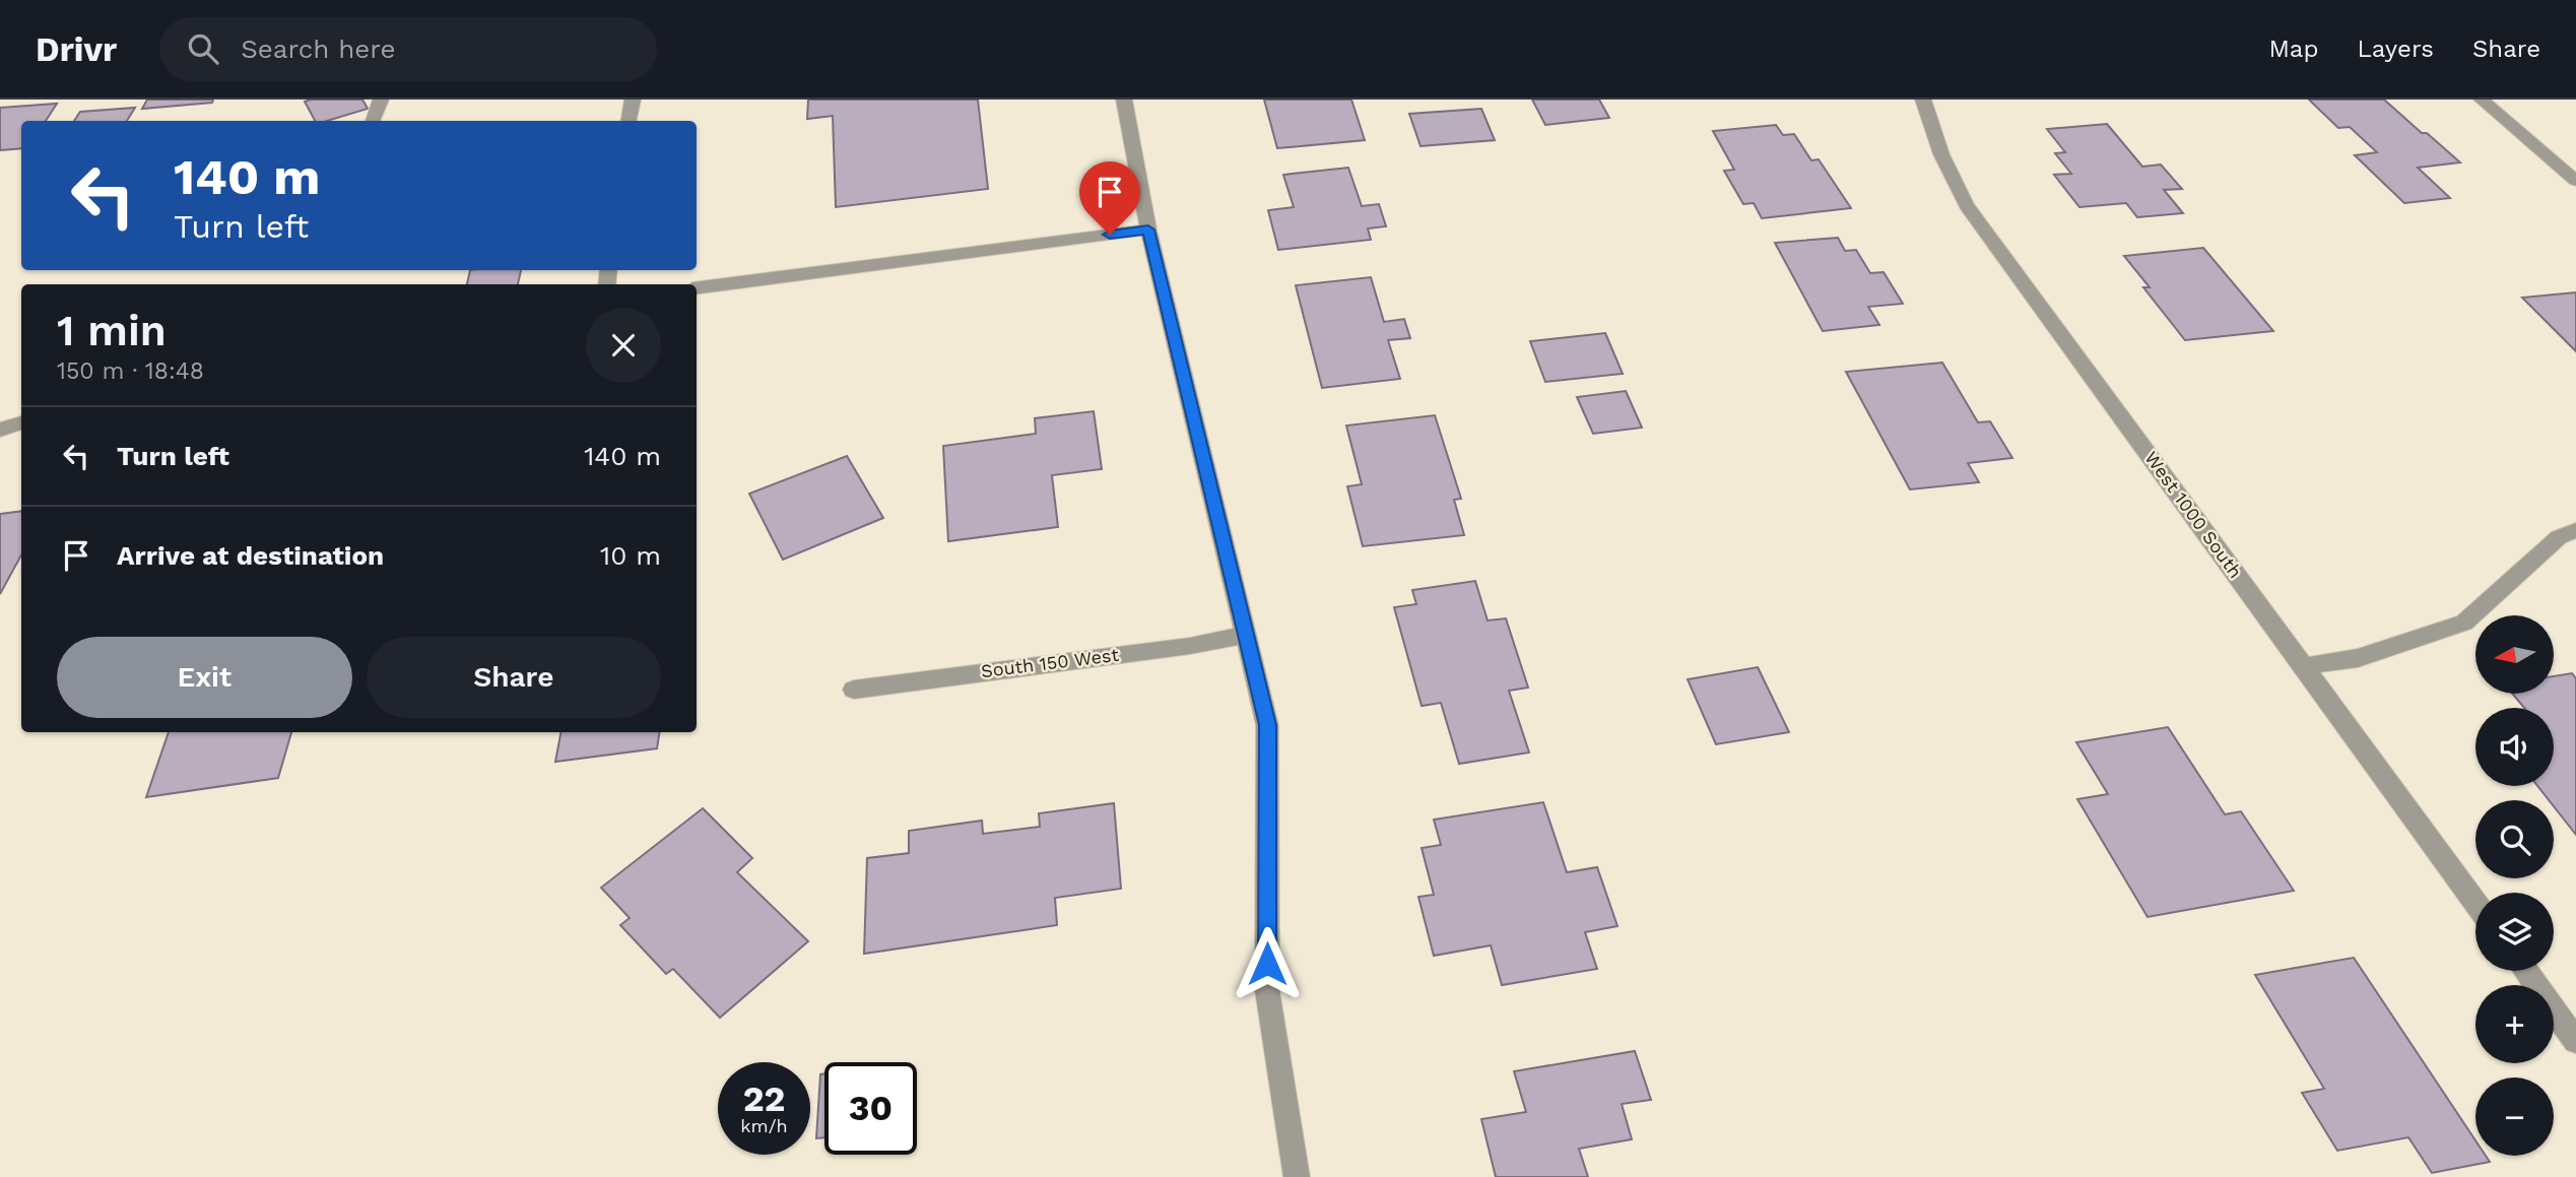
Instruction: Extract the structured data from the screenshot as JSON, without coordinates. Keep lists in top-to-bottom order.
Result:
{
  "streets": {
    "street": ["West 1000 South", "South 150 West"]
  },
  "north": "left",
  "page": {
    "header": "Drivr",
    "search": "Search here",
    "nav": ["Map", "Layers", "Share"],
    "turn": ["140 m", "Turn left"],
    "heading": ["1 min", "150 m · 18:48"],
    "list": [
      {
        "name": "Turn left",
        "value": "140 m"
      },
      {
        "name": "Arrive at destination",
        "value": "10 m"
      }
    ],
    "map_buttons": ["+", "−"],
    "buttons": ["Exit", "Share"],
    "speed": "22 km/h",
    "limit": "30"
  }
}
